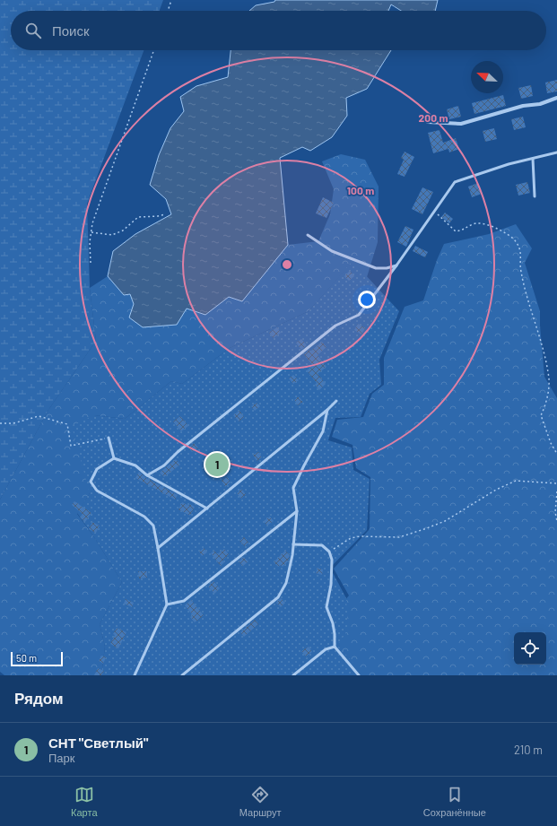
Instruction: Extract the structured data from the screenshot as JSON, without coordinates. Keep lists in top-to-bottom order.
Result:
{
  "scale_bar": "50 m",
  "north": "top left",
  "page": {
    "search": "Поиск",
    "pins": "1",
    "scale": "50 m",
    "heading": "Рядом",
    "list": [
      {
        "mark": "1",
        "name": "СНТ \"Светлый\"",
        "note": "Парк",
        "value": "210 m"
      }
    ],
    "nav": ["Карта", "Маршрут", "Сохранённые"]
  },
  "rings": ["200 m", "100 m"]
}
